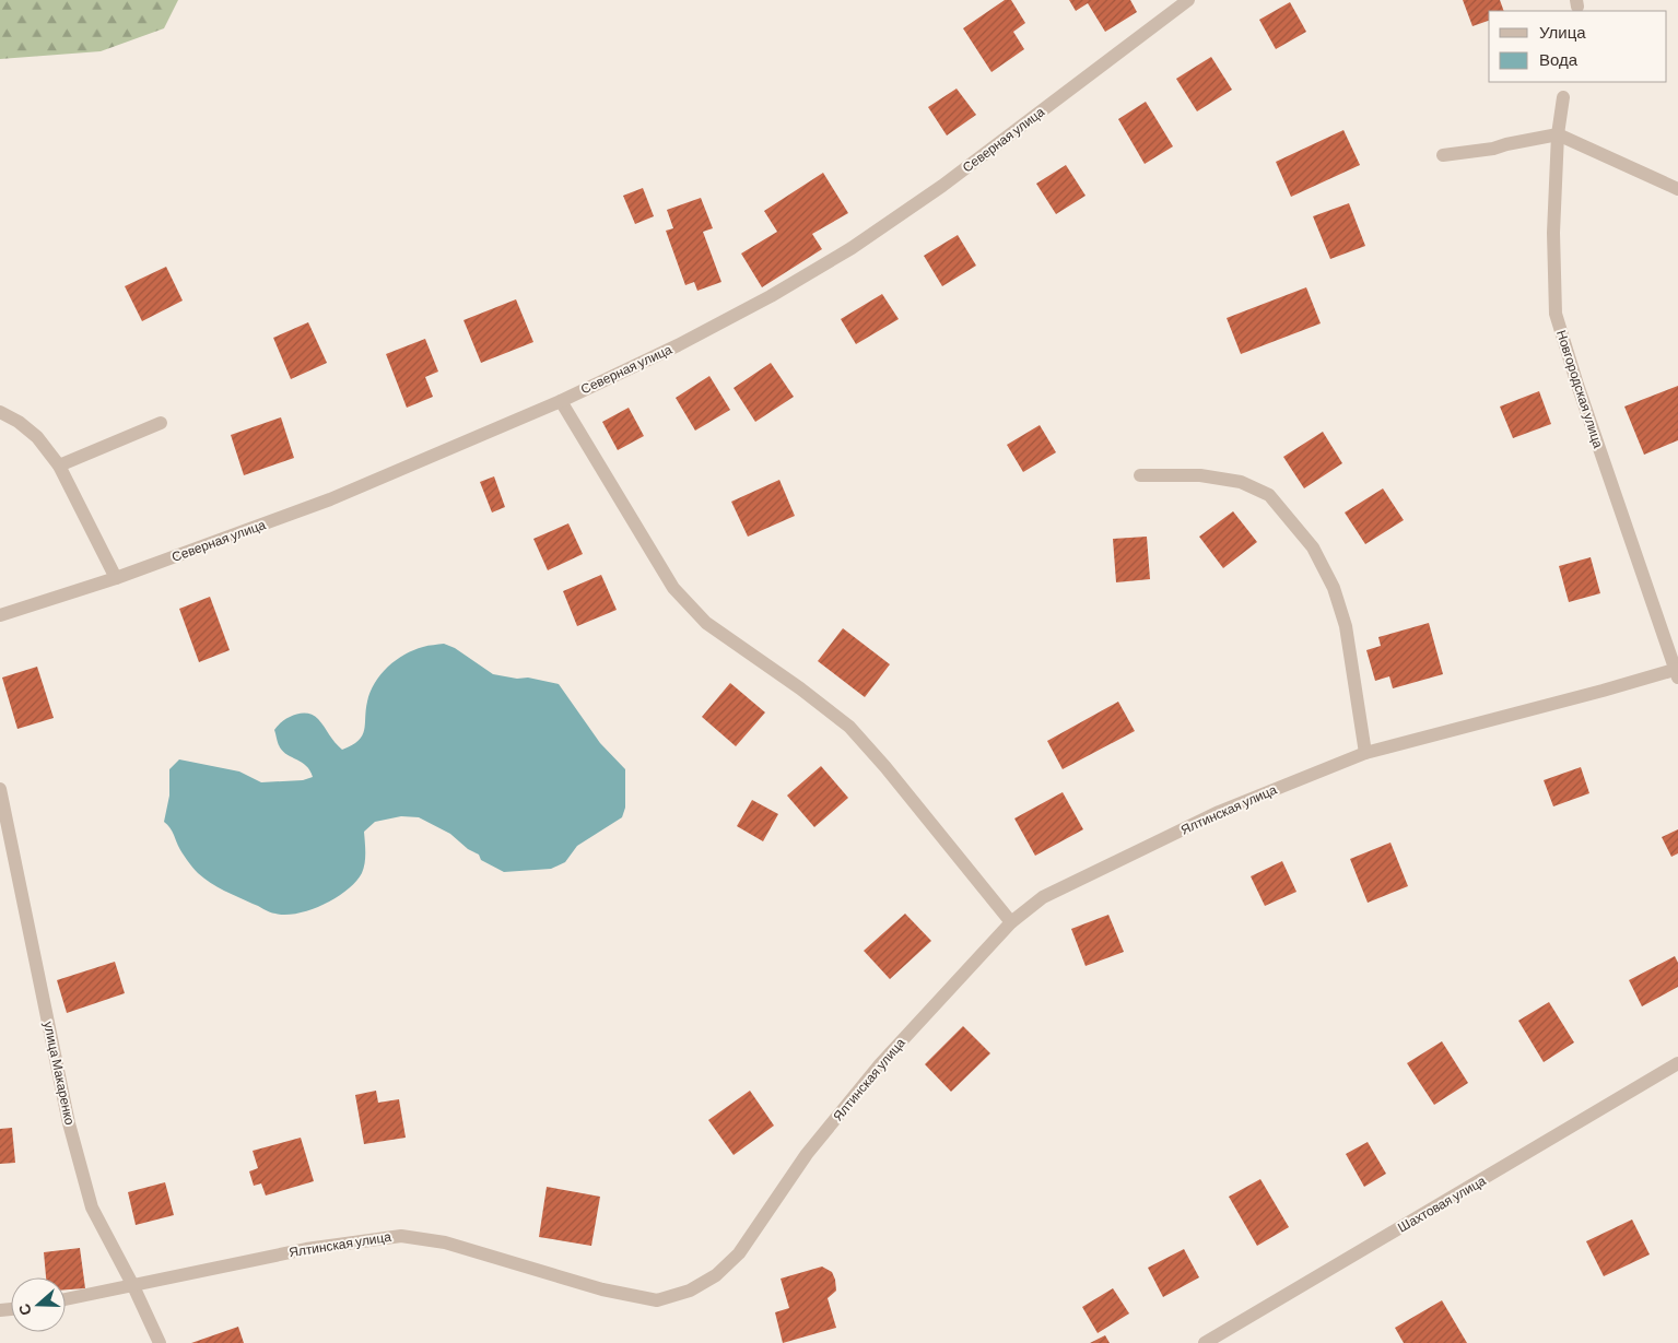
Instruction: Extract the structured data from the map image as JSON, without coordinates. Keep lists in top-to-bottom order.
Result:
{
  "streets": {
    "street": [
      "Северная улица",
      "Новгородская улица",
      "Ялтинская улица",
      "улица Макаренко",
      "Шахтовая улица"
    ]
  },
  "crossings": [
    ["Новгородская улица", "Ялтинская улица"],
    ["Ялтинская улица", "улица Макаренко"]
  ],
  "legend": ["Улица", "Вода"],
  "north": "left"
}
